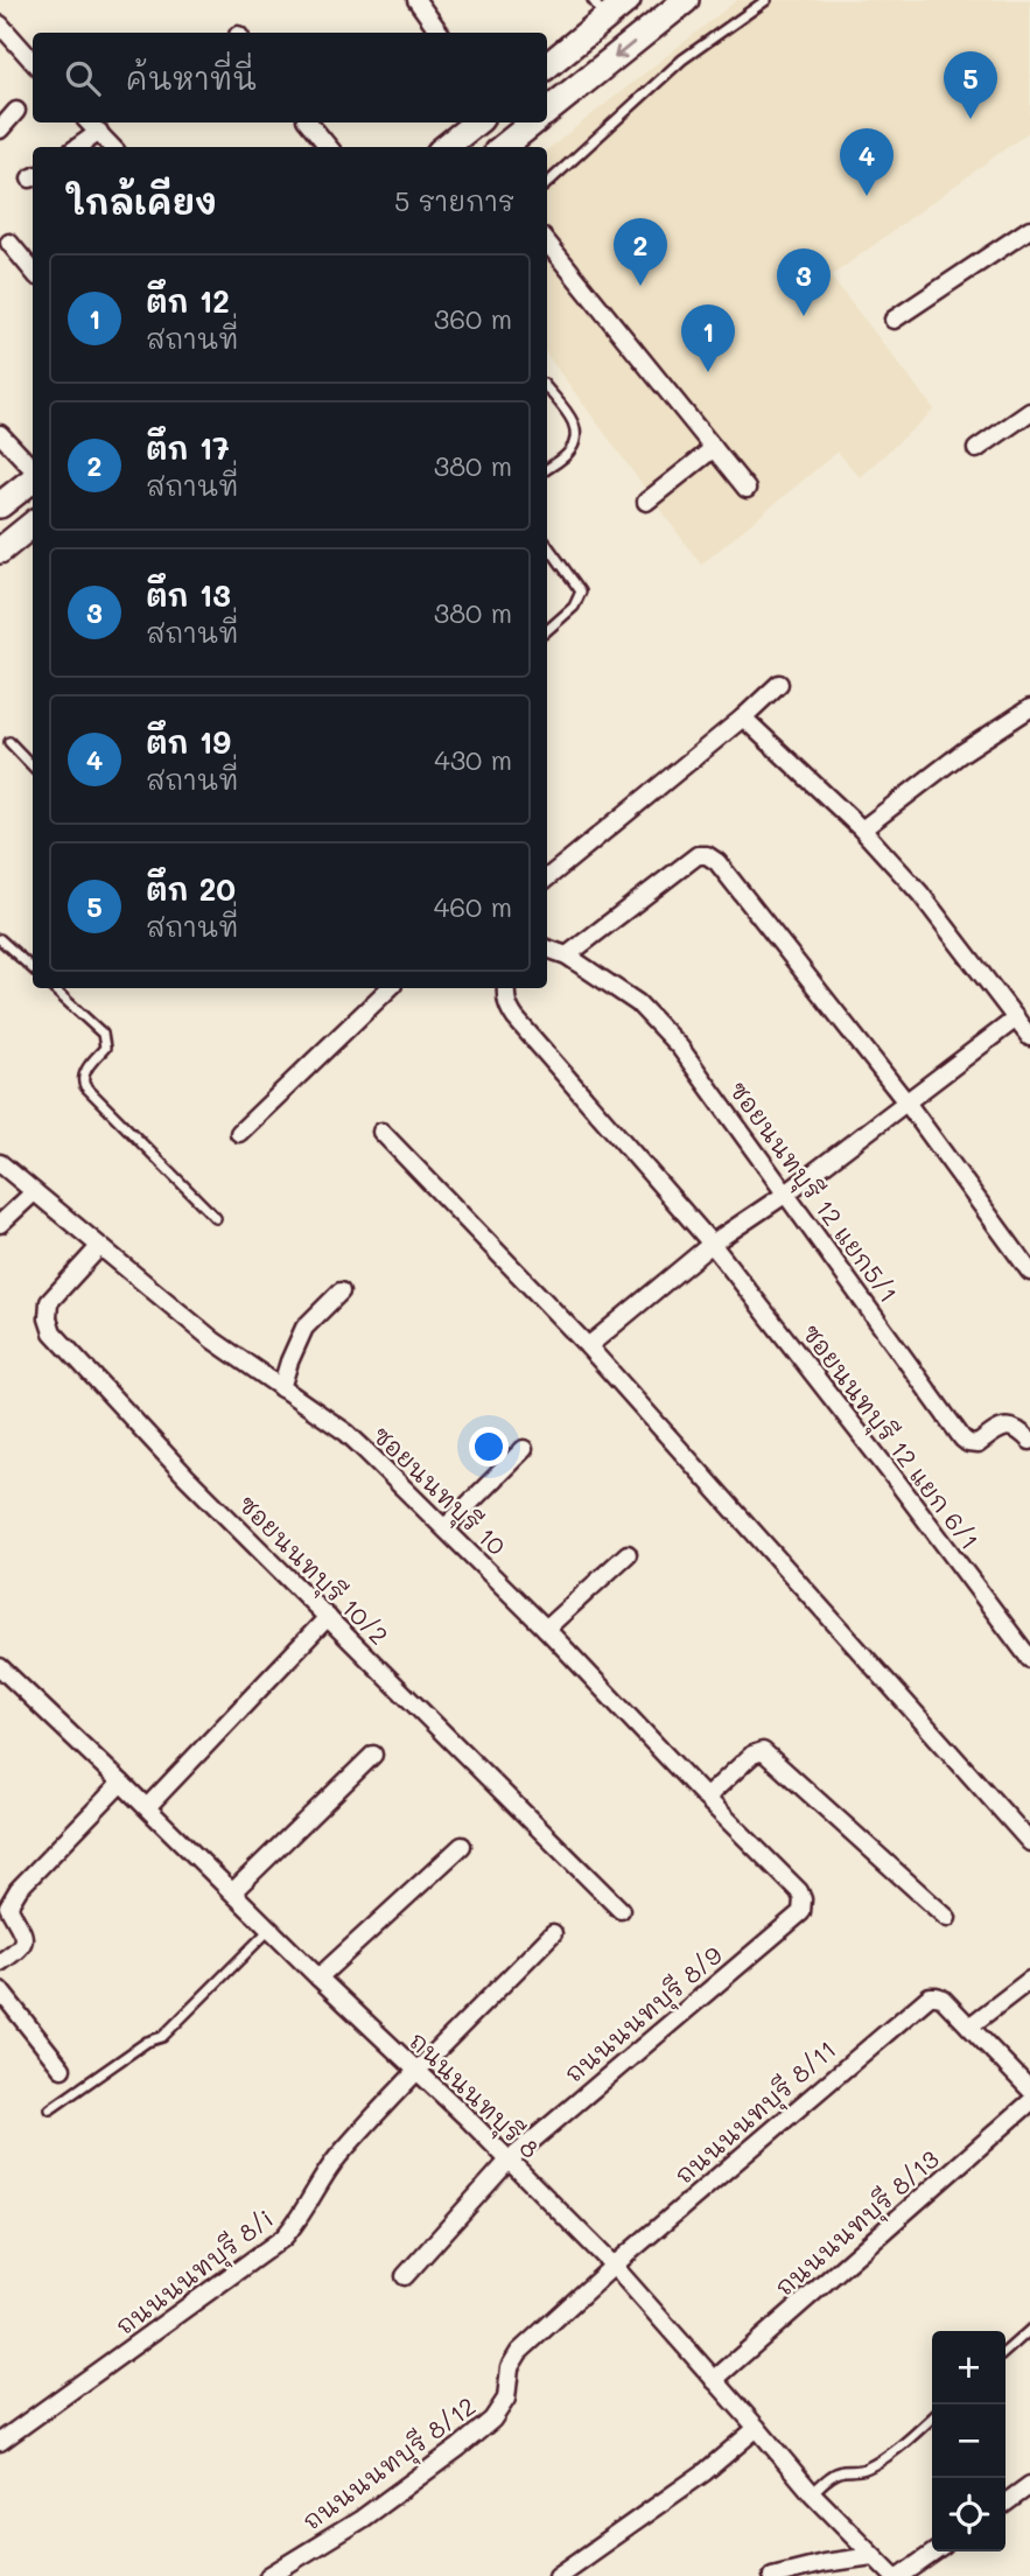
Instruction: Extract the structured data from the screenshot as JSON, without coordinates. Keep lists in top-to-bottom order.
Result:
{
  "streets": {
    "street": [
      "ซอยนนทบุรี 12 แยก5/1",
      "ซอยนนทบุรี 12 แยก 6/1",
      "ซอยนนทบุรี 10",
      "ซอยนนทบุรี 10/2",
      "ถนนนนทบุรี 8/9",
      "ถนนนนทบุรี 8",
      "ถนนนนทบุรี 8/11",
      "ถนนนนทบุรี 8/13",
      "ถนนนนทบุรี 8/i",
      "ถนนนนทบุรี 8/12"
    ]
  },
  "crossings": [
    ["ซอยนนทบุรี 10", "ซอยนนทบุรี 10/2"],
    ["ซอยนนทบุรี 10", "ถนนนนทบุรี 8/9"],
    ["ถนนนนทบุรี 8/9", "ถนนนนทบุรี 8"],
    ["ถนนนนทบุรี 8", "ถนนนนทบุรี 8/11"],
    ["ถนนนนทบุรี 8", "ถนนนนทบุรี 8/13"],
    ["ถนนนนทบุรี 8", "ถนนนนทบุรี 8/i"],
    ["ถนนนนทบุรี 8", "ถนนนนทบุรี 8/12"],
    ["ถนนนนทบุรี 8/11", "ถนนนนทบุรี 8/12"]
  ],
  "page": {
    "search": "ค้นหาที่นี่",
    "pins": [
      "5",
      "4",
      "2",
      "3",
      "1"
    ],
    "heading": ["ใกล้เคียง", "5 รายการ"],
    "list": [
      {
        "mark": "1",
        "name": "ตึก 12",
        "note": "สถานที่",
        "value": "360 m"
      },
      {
        "mark": "2",
        "name": "ตึก 17",
        "note": "สถานที่",
        "value": "380 m"
      },
      {
        "mark": "3",
        "name": "ตึก 13",
        "note": "สถานที่",
        "value": "380 m"
      },
      {
        "mark": "4",
        "name": "ตึก 19",
        "note": "สถานที่",
        "value": "430 m"
      },
      {
        "mark": "5",
        "name": "ตึก 20",
        "note": "สถานที่",
        "value": "460 m"
      }
    ],
    "map_buttons": ["+", "−"]
  }
}
